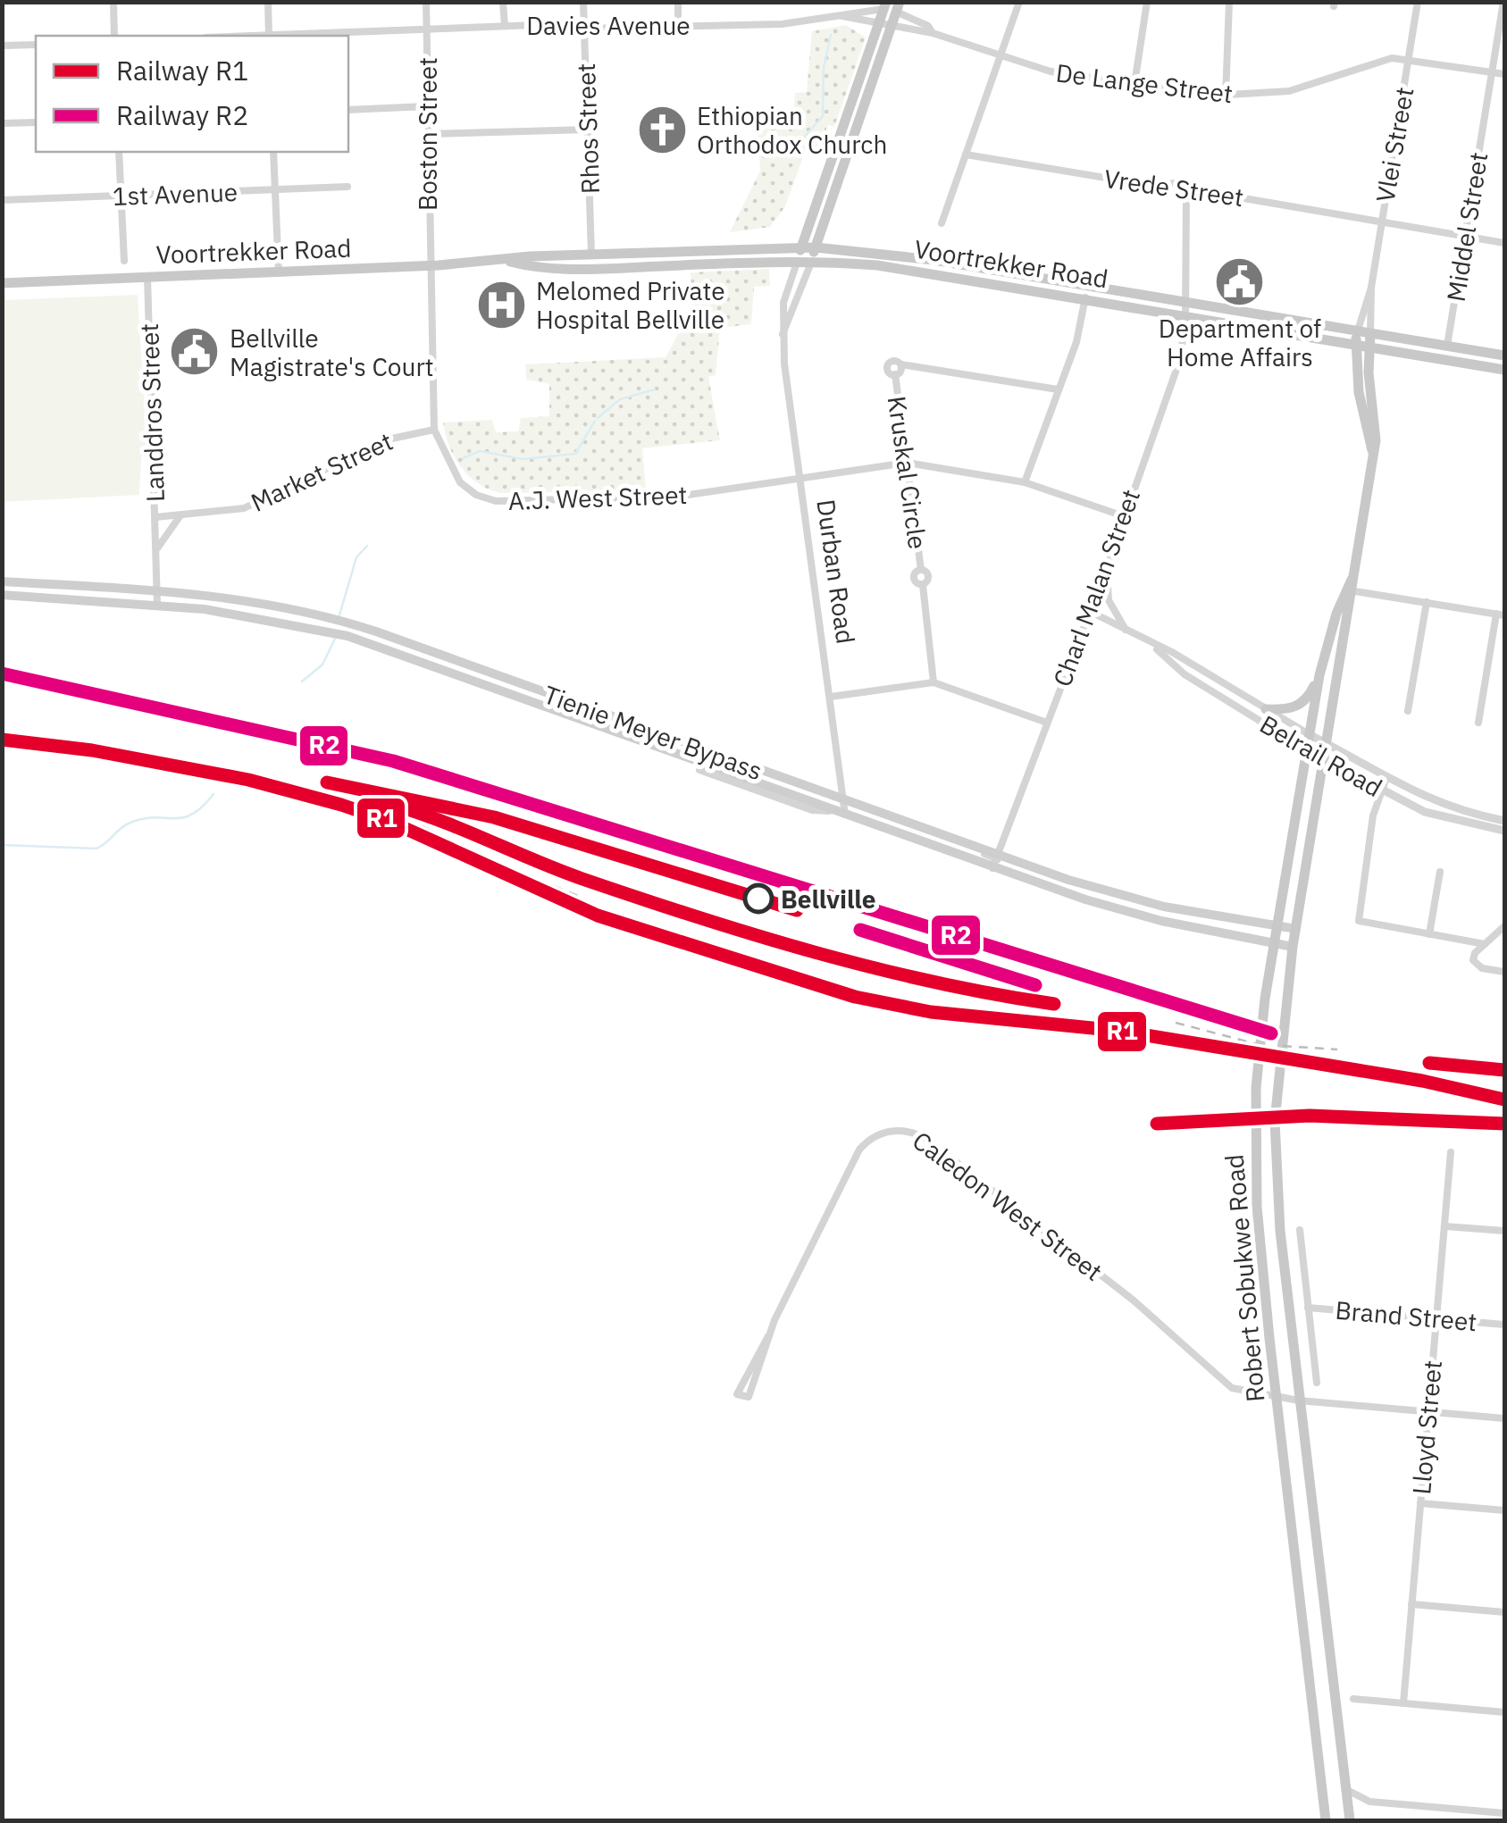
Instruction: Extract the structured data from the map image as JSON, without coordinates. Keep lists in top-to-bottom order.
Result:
{
  "streets": {
    "main road": [
      "Voortrekker Road",
      "Durban Road",
      "Tienie Meyer Bypass",
      "Robert Sobukwe Road"
    ],
    "street": [
      "Davies Avenue",
      "De Lange Street",
      "Rhos Street",
      "Boston Street",
      "Vlei Street",
      "Vrede Street",
      "1st Avenue",
      "Middel Street",
      "Landdros Street",
      "Market Street",
      "Kruskal Circle",
      "A.J. West Street",
      "Charl Malan Street",
      "Belrail Road",
      "Caledon West Street",
      "Brand Street",
      "Lloyd Street"
    ]
  },
  "crossings": [
    ["Davies Avenue", "De Lange Street"],
    ["Davies Avenue", "Rhos Street"],
    ["Davies Avenue", "Boston Street"],
    ["Davies Avenue", "Durban Road"],
    ["De Lange Street", "Vlei Street"],
    ["De Lange Street", "Middel Street"],
    ["De Lange Street", "Durban Road"],
    ["Rhos Street", "Voortrekker Road"],
    ["Boston Street", "Voortrekker Road"],
    ["Boston Street", "A.J. West Street"],
    ["Vlei Street", "Vrede Street"],
    ["Vlei Street", "Voortrekker Road"],
    ["Vlei Street", "Robert Sobukwe Road"],
    ["Vrede Street", "Middel Street"],
    ["Vrede Street", "Charl Malan Street"],
    ["Middel Street", "Voortrekker Road"],
    ["Voortrekker Road", "Landdros Street"],
    ["Voortrekker Road", "A.J. West Street"],
    ["Voortrekker Road", "Durban Road"],
    ["Voortrekker Road", "Charl Malan Street"],
    ["Voortrekker Road", "Robert Sobukwe Road"],
    ["Landdros Street", "Market Street"],
    ["Landdros Street", "Tienie Meyer Bypass"],
    ["Market Street", "A.J. West Street"],
    ["Kruskal Circle", "A.J. West Street"],
    ["A.J. West Street", "Durban Road"],
    ["A.J. West Street", "Charl Malan Street"],
    ["Durban Road", "Charl Malan Street"],
    ["Charl Malan Street", "Belrail Road"],
    ["Tienie Meyer Bypass", "Robert Sobukwe Road"],
    ["Belrail Road", "Robert Sobukwe Road"],
    ["Caledon West Street", "Robert Sobukwe Road"],
    ["Brand Street", "Lloyd Street"]
  ],
  "places": {
    "church": ["Ethiopian Orthodox Church"],
    "public building": ["Department of Home Affairs", "Bellville Magistrate's Court"],
    "hospital": ["Melomed Private Hospital Bellville"],
    "other": ["Bellville"]
  },
  "lines": ["rail line R2", "rail line R1"],
  "legend": ["Railway R1", "Railway R2"]
}
